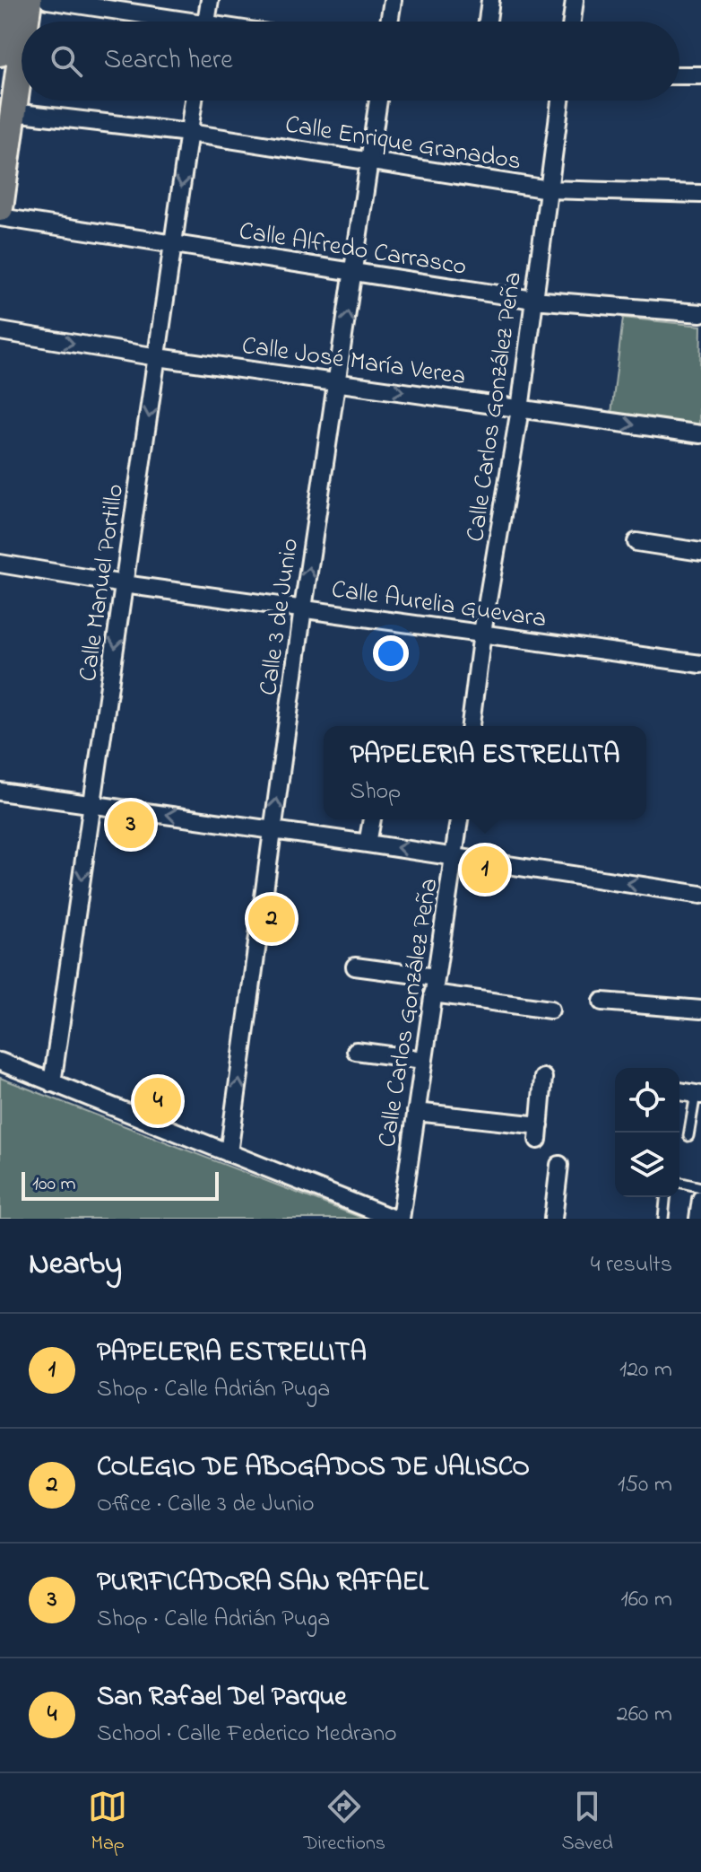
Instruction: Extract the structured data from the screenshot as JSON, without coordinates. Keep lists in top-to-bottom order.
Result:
{
  "streets": {
    "street": [
      "Calle Enrique Granados",
      "Calle Alfredo Carrasco",
      "Calle José María Verea",
      "Calle Carlos González Peña",
      "Calle Manuel Portillo",
      "Calle Aurelia Guevara",
      "Calle 3 de Junio"
    ]
  },
  "crossings": [
    ["Calle Enrique Granados", "Calle Carlos González Peña"],
    ["Calle Enrique Granados", "Calle Manuel Portillo"],
    ["Calle Enrique Granados", "Calle 3 de Junio"],
    ["Calle Alfredo Carrasco", "Calle Carlos González Peña"],
    ["Calle Alfredo Carrasco", "Calle Manuel Portillo"],
    ["Calle Alfredo Carrasco", "Calle 3 de Junio"],
    ["Calle José María Verea", "Calle Carlos González Peña"],
    ["Calle José María Verea", "Calle Manuel Portillo"],
    ["Calle José María Verea", "Calle 3 de Junio"],
    ["Calle Carlos González Peña", "Calle Aurelia Guevara"],
    ["Calle Manuel Portillo", "Calle Aurelia Guevara"],
    ["Calle Aurelia Guevara", "Calle 3 de Junio"]
  ],
  "one_way": ["Calle José María Verea", "Calle Manuel Portillo", "Calle 3 de Junio"],
  "scale_bar": "100 m",
  "page": {
    "search": "Search here",
    "popup": ["PAPELERIA ESTRELLITA", "Shop"],
    "pins": [
      "3",
      "1",
      "2",
      "4"
    ],
    "scale": "100 m",
    "heading": ["Nearby", "4 results"],
    "list": [
      {
        "mark": "1",
        "name": "PAPELERIA ESTRELLITA",
        "note": "Shop · Calle Adrián Puga",
        "value": "120 m"
      },
      {
        "mark": "2",
        "name": "COLEGIO DE ABOGADOS DE JALISCO",
        "note": "Office · Calle 3 de Junio",
        "value": "150 m"
      },
      {
        "mark": "3",
        "name": "PURIFICADORA SAN RAFAEL",
        "note": "Shop · Calle Adrián Puga",
        "value": "160 m"
      },
      {
        "mark": "4",
        "name": "San Rafael Del Parque",
        "note": "School · Calle Federico Medrano",
        "value": "260 m"
      }
    ],
    "nav": ["Map", "Directions", "Saved"]
  }
}
